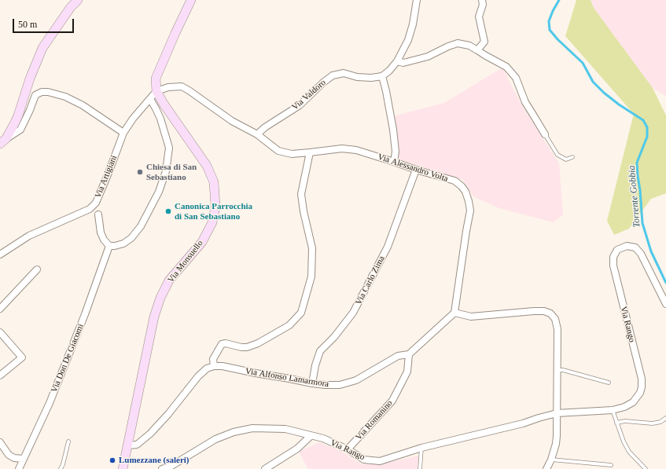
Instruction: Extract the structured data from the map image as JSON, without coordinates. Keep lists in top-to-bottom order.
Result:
{
  "streets": {
    "main road": ["Via Monsuello"],
    "street": [
      "Via Valdoro",
      "Via Alessandro Volta",
      "Via Artigiani",
      "Via Carlo Zima",
      "Via Rango",
      "Via Don De Giacomi",
      "Via Alfonso Lamarmora",
      "Via Romanino"
    ]
  },
  "crossings": [
    ["Via Valdoro", "Via Alessandro Volta"],
    ["Via Alessandro Volta", "Via Artigiani"],
    ["Via Alessandro Volta", "Via Monsuello"],
    ["Via Alessandro Volta", "Via Carlo Zima"],
    ["Via Alessandro Volta", "Via Alfonso Lamarmora"],
    ["Via Artigiani", "Via Monsuello"],
    ["Via Carlo Zima", "Via Alfonso Lamarmora"],
    ["Via Rango", "Via Romanino"],
    ["Via Alfonso Lamarmora", "Via Romanino"]
  ],
  "water": ["Torrente Gobbia"],
  "places": ["Chiesa di San Sebastiano", "Canonica Parrocchia di San Sebastiano", "Lumezzane (saleri)"],
  "scale_bar": "50 m"
}
